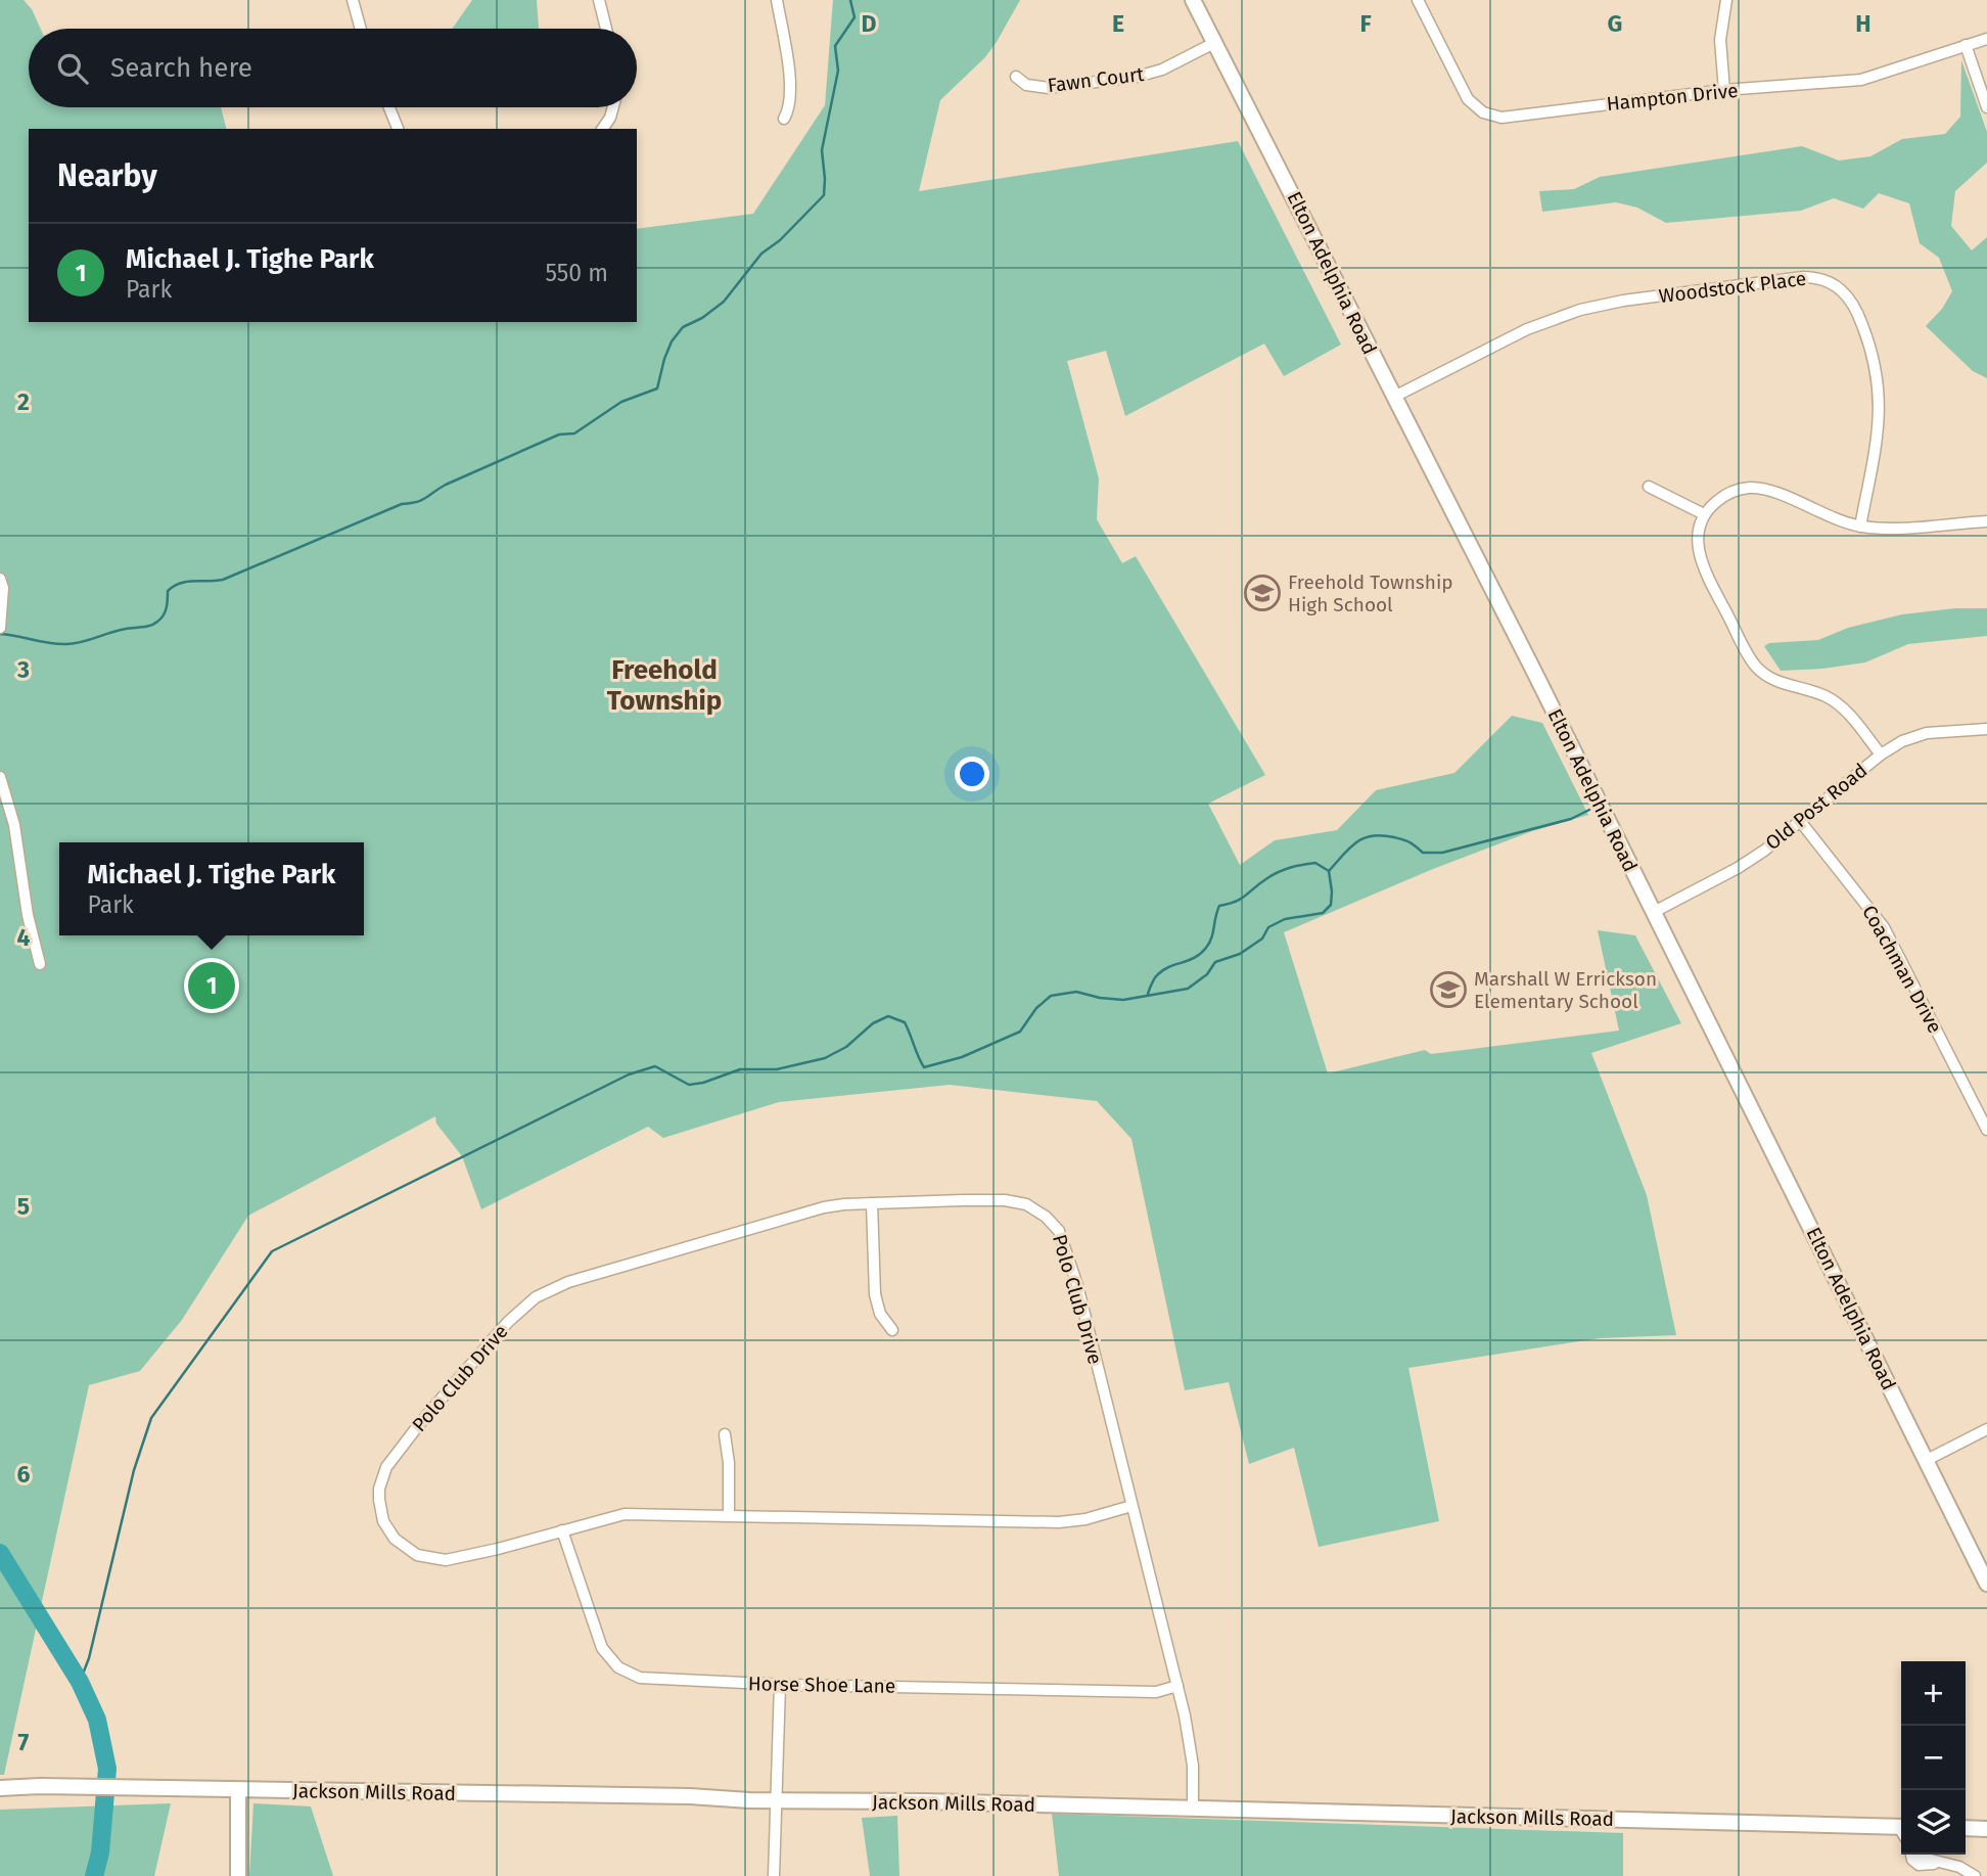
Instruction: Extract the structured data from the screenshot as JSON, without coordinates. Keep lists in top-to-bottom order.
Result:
{
  "streets": {
    "main road": ["Elton Adelphia Road", "Jackson Mills Road"],
    "street": [
      "Fawn Court",
      "Hampton Drive",
      "Woodstock Place",
      "Old Post Road",
      "Coachman Drive",
      "Polo Club Drive",
      "Horse Shoe Lane"
    ]
  },
  "crossings": [
    ["Fawn Court", "Elton Adelphia Road"],
    ["Elton Adelphia Road", "Woodstock Place"],
    ["Elton Adelphia Road", "Old Post Road"],
    ["Old Post Road", "Coachman Drive"],
    ["Polo Club Drive", "Horse Shoe Lane"],
    ["Polo Club Drive", "Jackson Mills Road"]
  ],
  "districts": ["Freehold Township"],
  "places": {
    "school or university": ["Freehold Township High School", "Marshall W Errickson Elementary School"]
  },
  "page": {
    "search": "Search here",
    "heading": "Nearby",
    "list": [
      {
        "mark": "1",
        "name": "Michael J. Tighe Park",
        "note": "Park",
        "value": "550 m"
      }
    ],
    "popup": ["Michael J. Tighe Park", "Park"],
    "pins": "1",
    "map_buttons": ["+", "−"]
  },
  "grid": {
    "columns": [
      "D",
      "E",
      "F",
      "G",
      "H"
    ],
    "rows": [
      "2",
      "3",
      "4",
      "5",
      "6",
      "7"
    ]
  }
}
